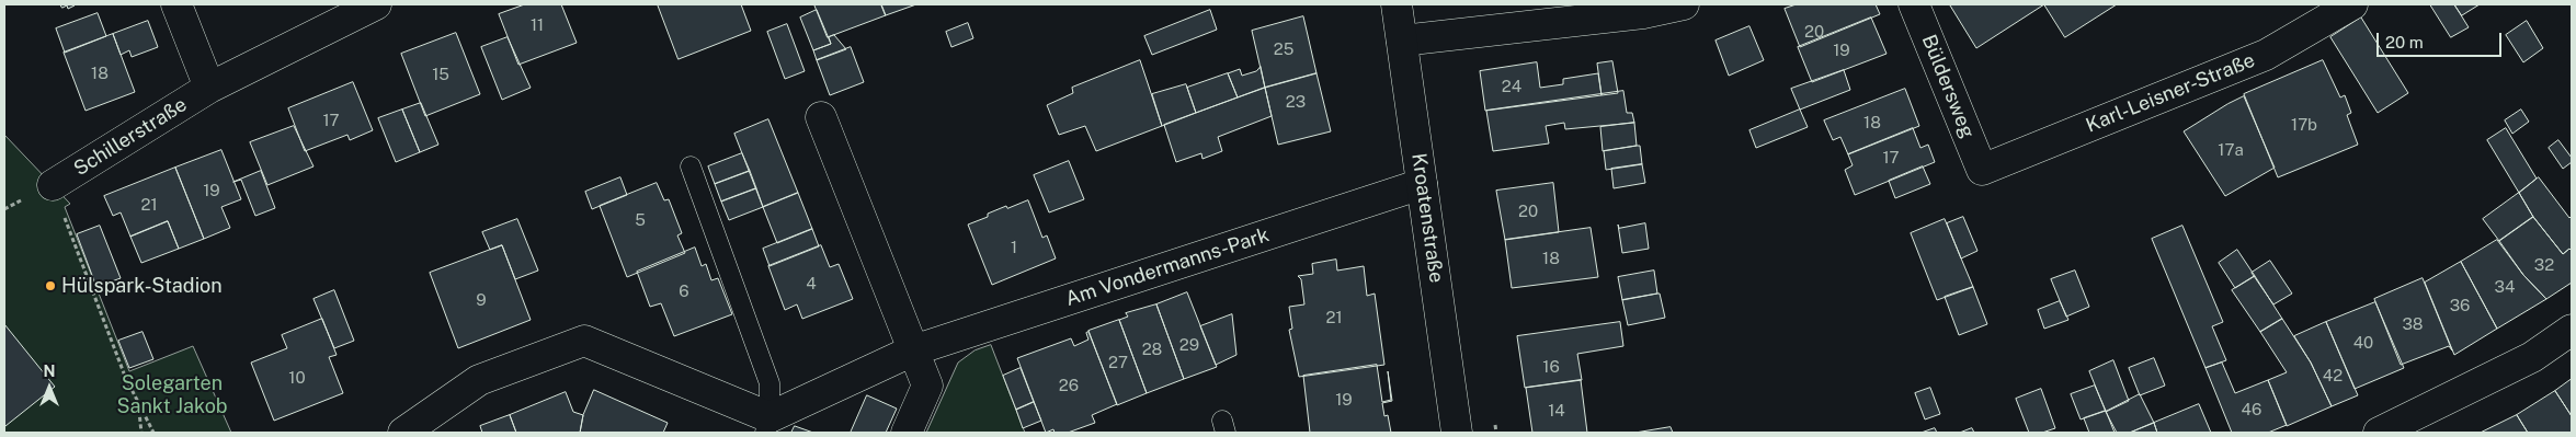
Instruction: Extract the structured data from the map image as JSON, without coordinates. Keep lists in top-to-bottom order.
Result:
{
  "streets": {
    "street": [
      "Büldersweg",
      "Karl-Leisner-Straße",
      "Schillerstraße",
      "Kroatenstraße",
      "Am Vondermanns-Park"
    ]
  },
  "crossings": [
    ["Büldersweg", "Karl-Leisner-Straße"],
    ["Kroatenstraße", "Am Vondermanns-Park"]
  ],
  "parks": ["Solegarten Sankt Jakob"],
  "places": ["Hülspark-Stadion"],
  "house_numbers": [
    "11",
    "20",
    "25",
    "19",
    "18",
    "15",
    "24",
    "23",
    "17",
    "18",
    "17b",
    "17a",
    "17",
    "19",
    "21",
    "20",
    "5",
    "1",
    "18",
    "32",
    "4",
    "34",
    "6",
    "9",
    "36",
    "21",
    "38",
    "40",
    "29",
    "28",
    "27",
    "16",
    "42",
    "10",
    "26",
    "19",
    "46",
    "14"
  ],
  "scale_bar": "20 m",
  "north": "top"
}
